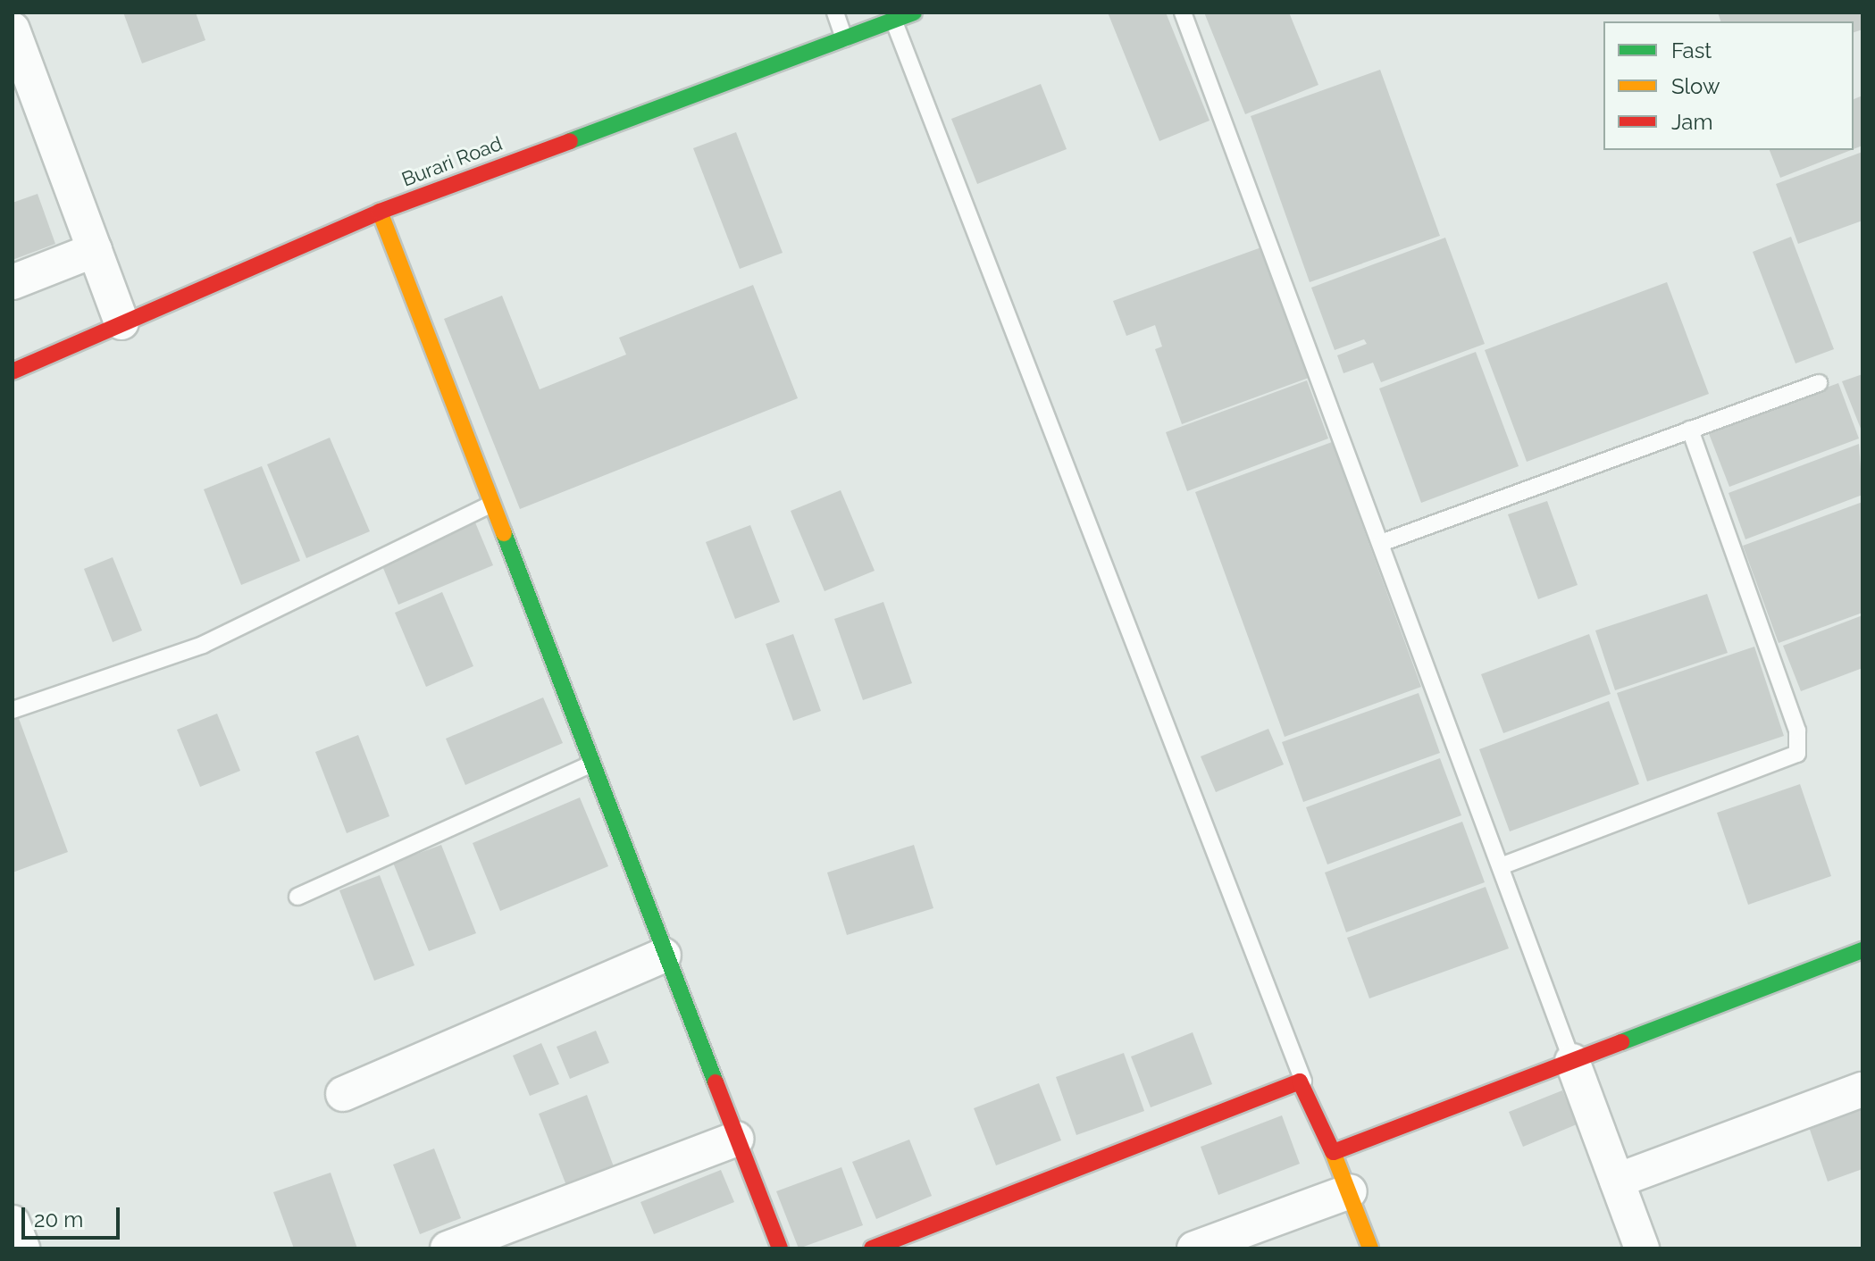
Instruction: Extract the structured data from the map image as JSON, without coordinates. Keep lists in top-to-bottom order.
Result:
{
  "streets": {
    "street": ["Burari Road"]
  },
  "legend": ["Fast", "Slow", "Jam"],
  "scale_bar": "20 m"
}
